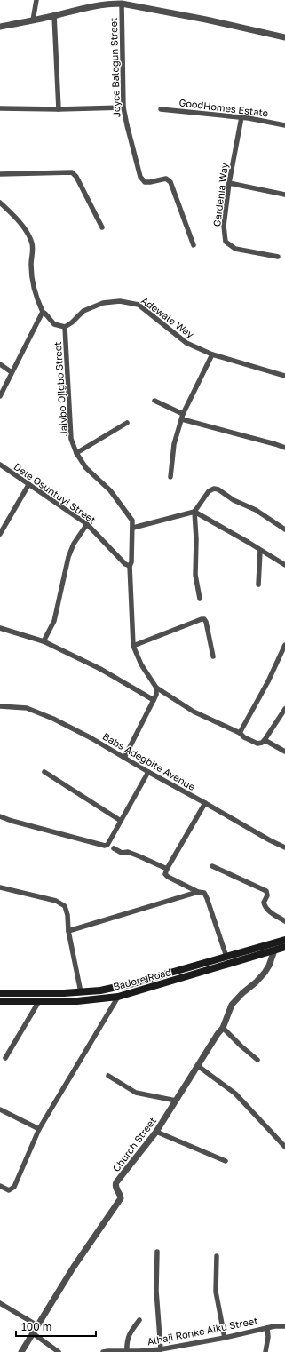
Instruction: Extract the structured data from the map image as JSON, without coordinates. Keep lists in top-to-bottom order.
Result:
{
  "streets": {
    "main road": ["Badore Road"],
    "street": [
      "Joyce Balogun Street",
      "GoodHomes Estate",
      "Gardenia Way",
      "Adewale Way",
      "Jaivbo Ojigbo Street",
      "Dele Osuntuyi Street",
      "Babs Adegbite Avenue",
      "Church Street",
      "Alhaji Ronke Aiku Street"
    ]
  },
  "crossings": [
    ["GoodHomes Estate", "Gardenia Way"],
    ["Adewale Way", "Jaivbo Ojigbo Street"],
    ["Jaivbo Ojigbo Street", "Dele Osuntuyi Street"],
    ["Badore Road", "Church Street"]
  ],
  "scale_bar": "100 m"
}
